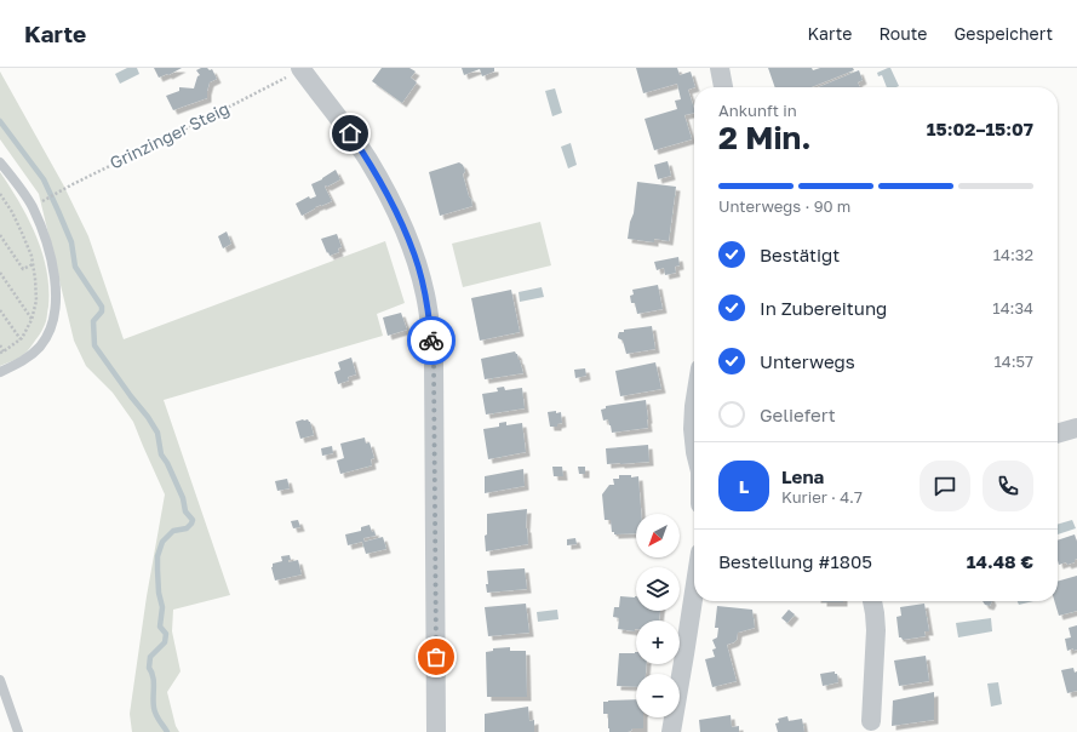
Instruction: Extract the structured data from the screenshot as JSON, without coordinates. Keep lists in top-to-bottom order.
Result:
{
  "streets": {
    "path": ["Grinzinger Steig"]
  },
  "north": "bottom left",
  "page": {
    "header": "Karte",
    "nav": ["Karte", "Route", "Gespeichert"],
    "heading": ["2 Min.", "Ankunft in", "15:02–15:07"],
    "panel": [
      "Lena",
      "Kurier · 4.7",
      "Bestellung #1805",
      "14.48 €"
    ],
    "bar": "Unterwegs · 90 m",
    "list": [
      ["Bestätigt", "14:32"],
      ["In Zubereitung", "14:34"],
      ["Unterwegs", "14:57"],
      "Geliefert"
    ],
    "round": "L",
    "map_buttons": ["+", "−"]
  }
}
